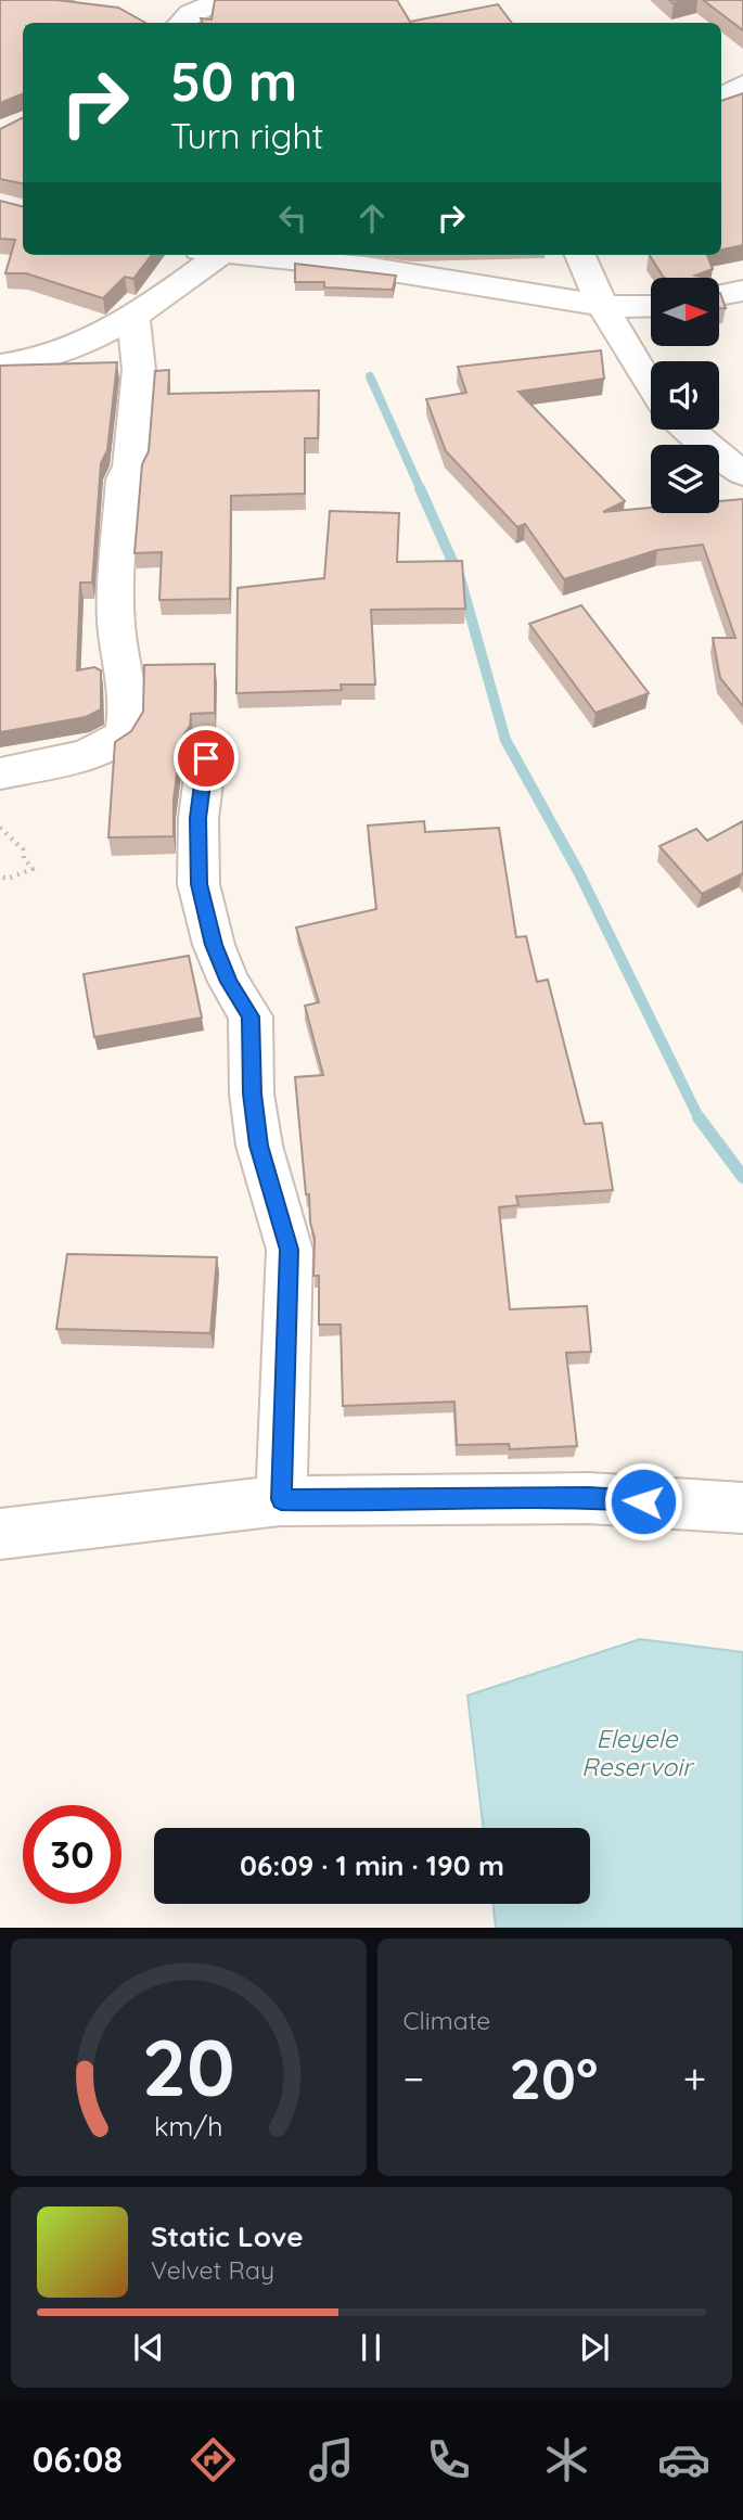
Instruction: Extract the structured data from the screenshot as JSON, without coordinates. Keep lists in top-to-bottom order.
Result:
{
  "water": ["Eleyele Reservoir"],
  "north": "right",
  "page": {
    "turn": ["50 m", "Turn right"],
    "limit": "30",
    "trip": "06:09 · 1 min · 190 m",
    "tile": "Climate",
    "heat": ["−", "20°", "+"],
    "song": ["Static Love", "Velvet Ray"],
    "tabs": "06:08",
    "gauge": ["20", "km/h"]
  }
}
